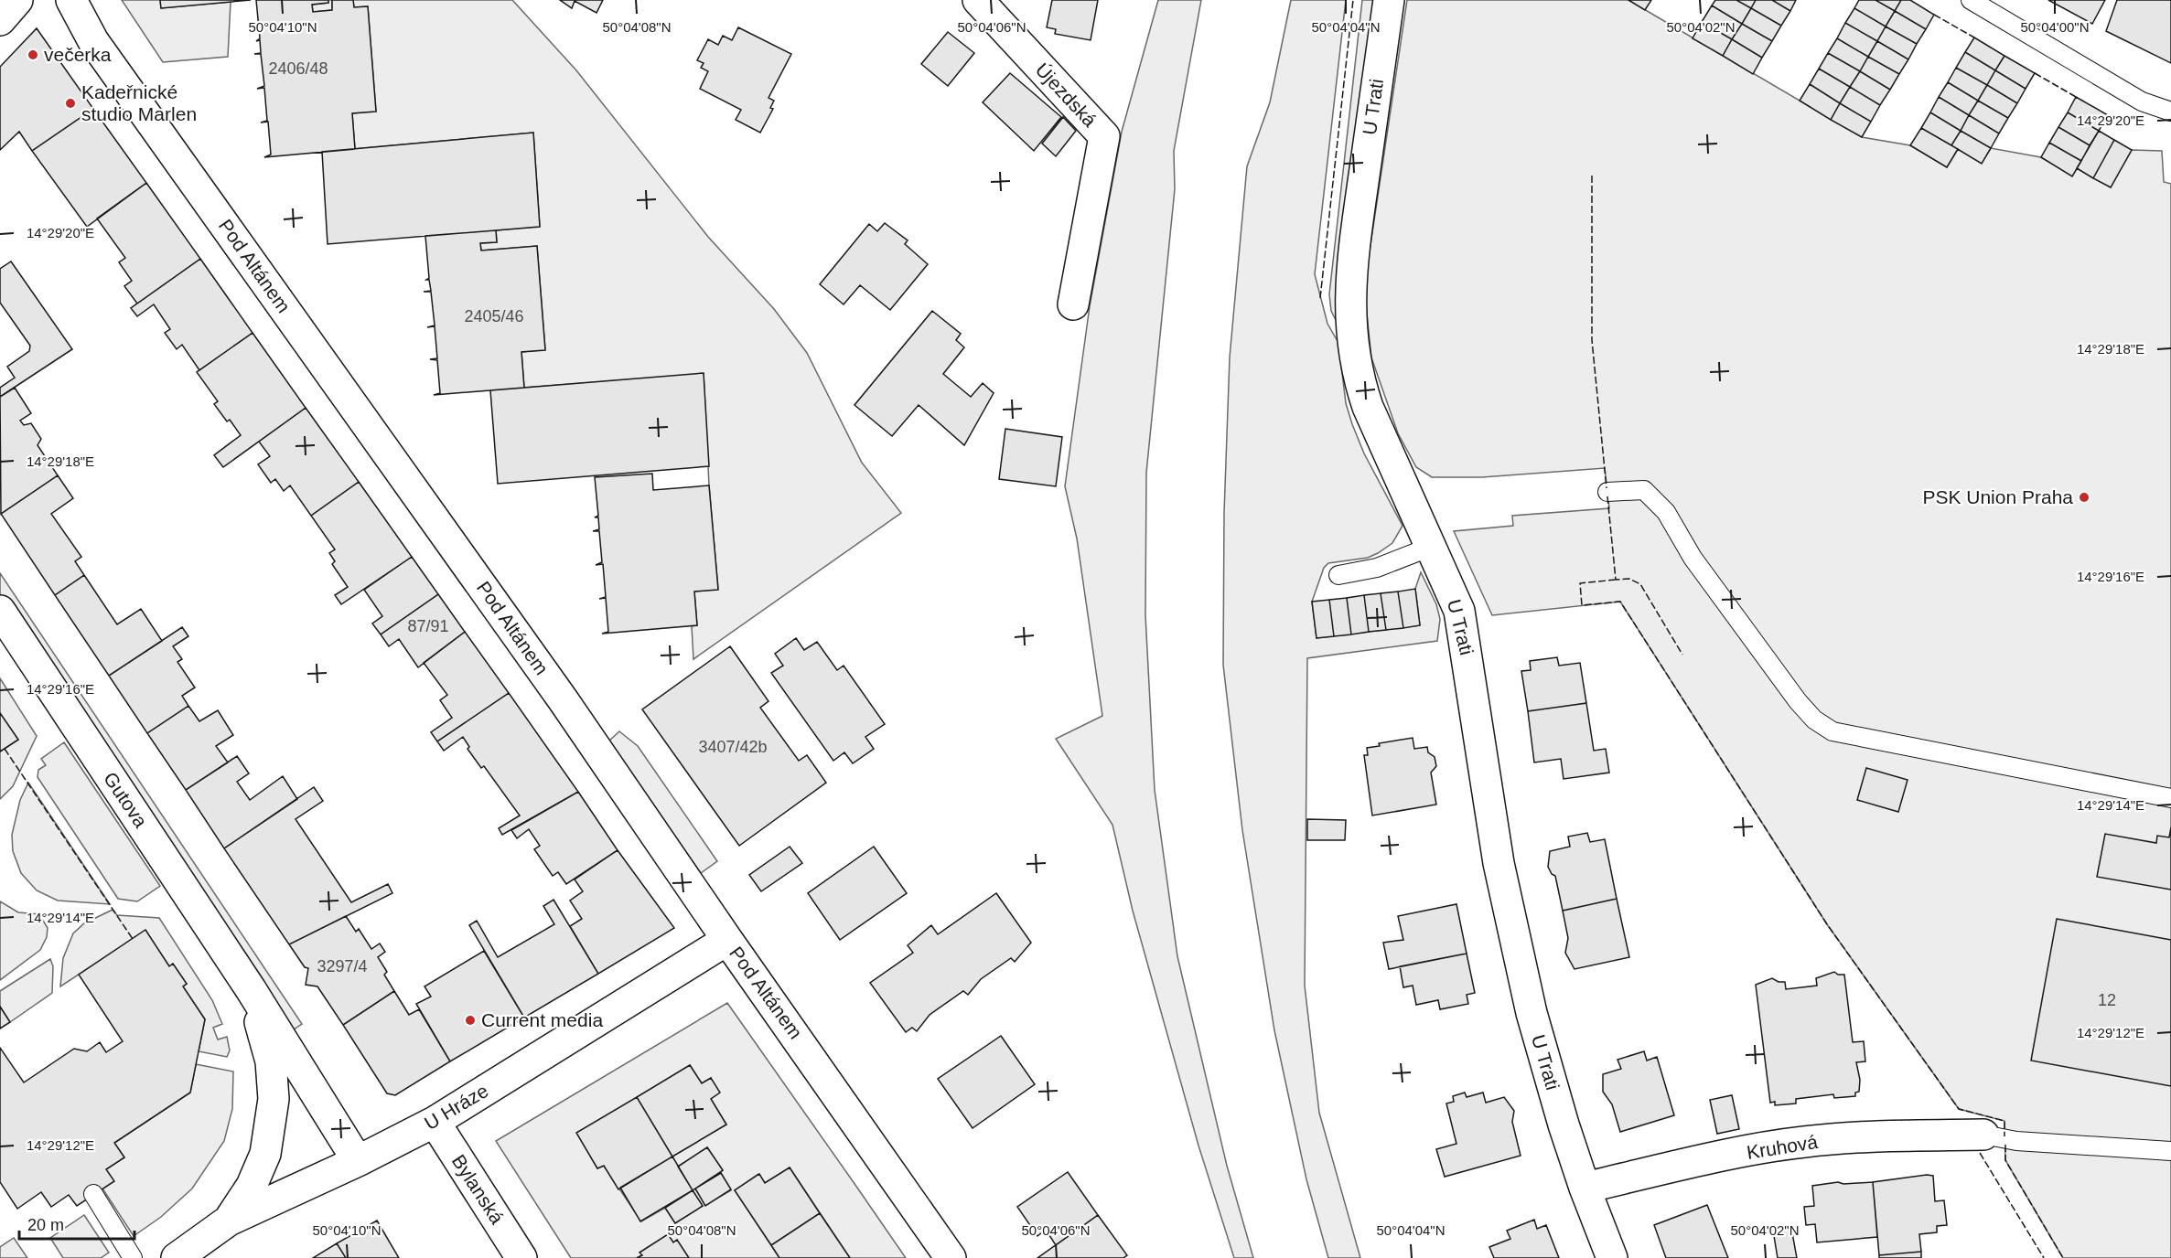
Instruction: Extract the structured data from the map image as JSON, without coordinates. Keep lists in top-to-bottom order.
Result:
{
  "streets": {
    "street": [
      "Újezdská",
      "U Trati",
      "Pod Altánem",
      "Gutova",
      "U Hráze",
      "Kruhová",
      "Bylanská"
    ]
  },
  "crossings": [
    ["U Trati", "Kruhová"],
    ["Pod Altánem", "U Hráze"],
    ["Gutova", "U Hráze"],
    ["U Hráze", "Bylanská"]
  ],
  "places": [
    "večerka",
    "Kadeřnické studio Marlen",
    "PSK Union Praha",
    "Current media"
  ],
  "house_numbers": [
    "2406/48",
    "2405/46",
    "87/91",
    "3407/42b",
    "3297/4",
    "12"
  ],
  "scale_bar": "20 m",
  "coordinates": [
    "50°04'10\"N",
    "50°04'08\"N",
    "50°04'06\"N",
    "50°04'04\"N",
    "50°04'02\"N",
    "50°04'00\"N",
    "14°29'20\"E",
    "14°29'18\"E",
    "14°29'16\"E",
    "14°29'14\"E",
    "14°29'12\"E"
  ]
}
